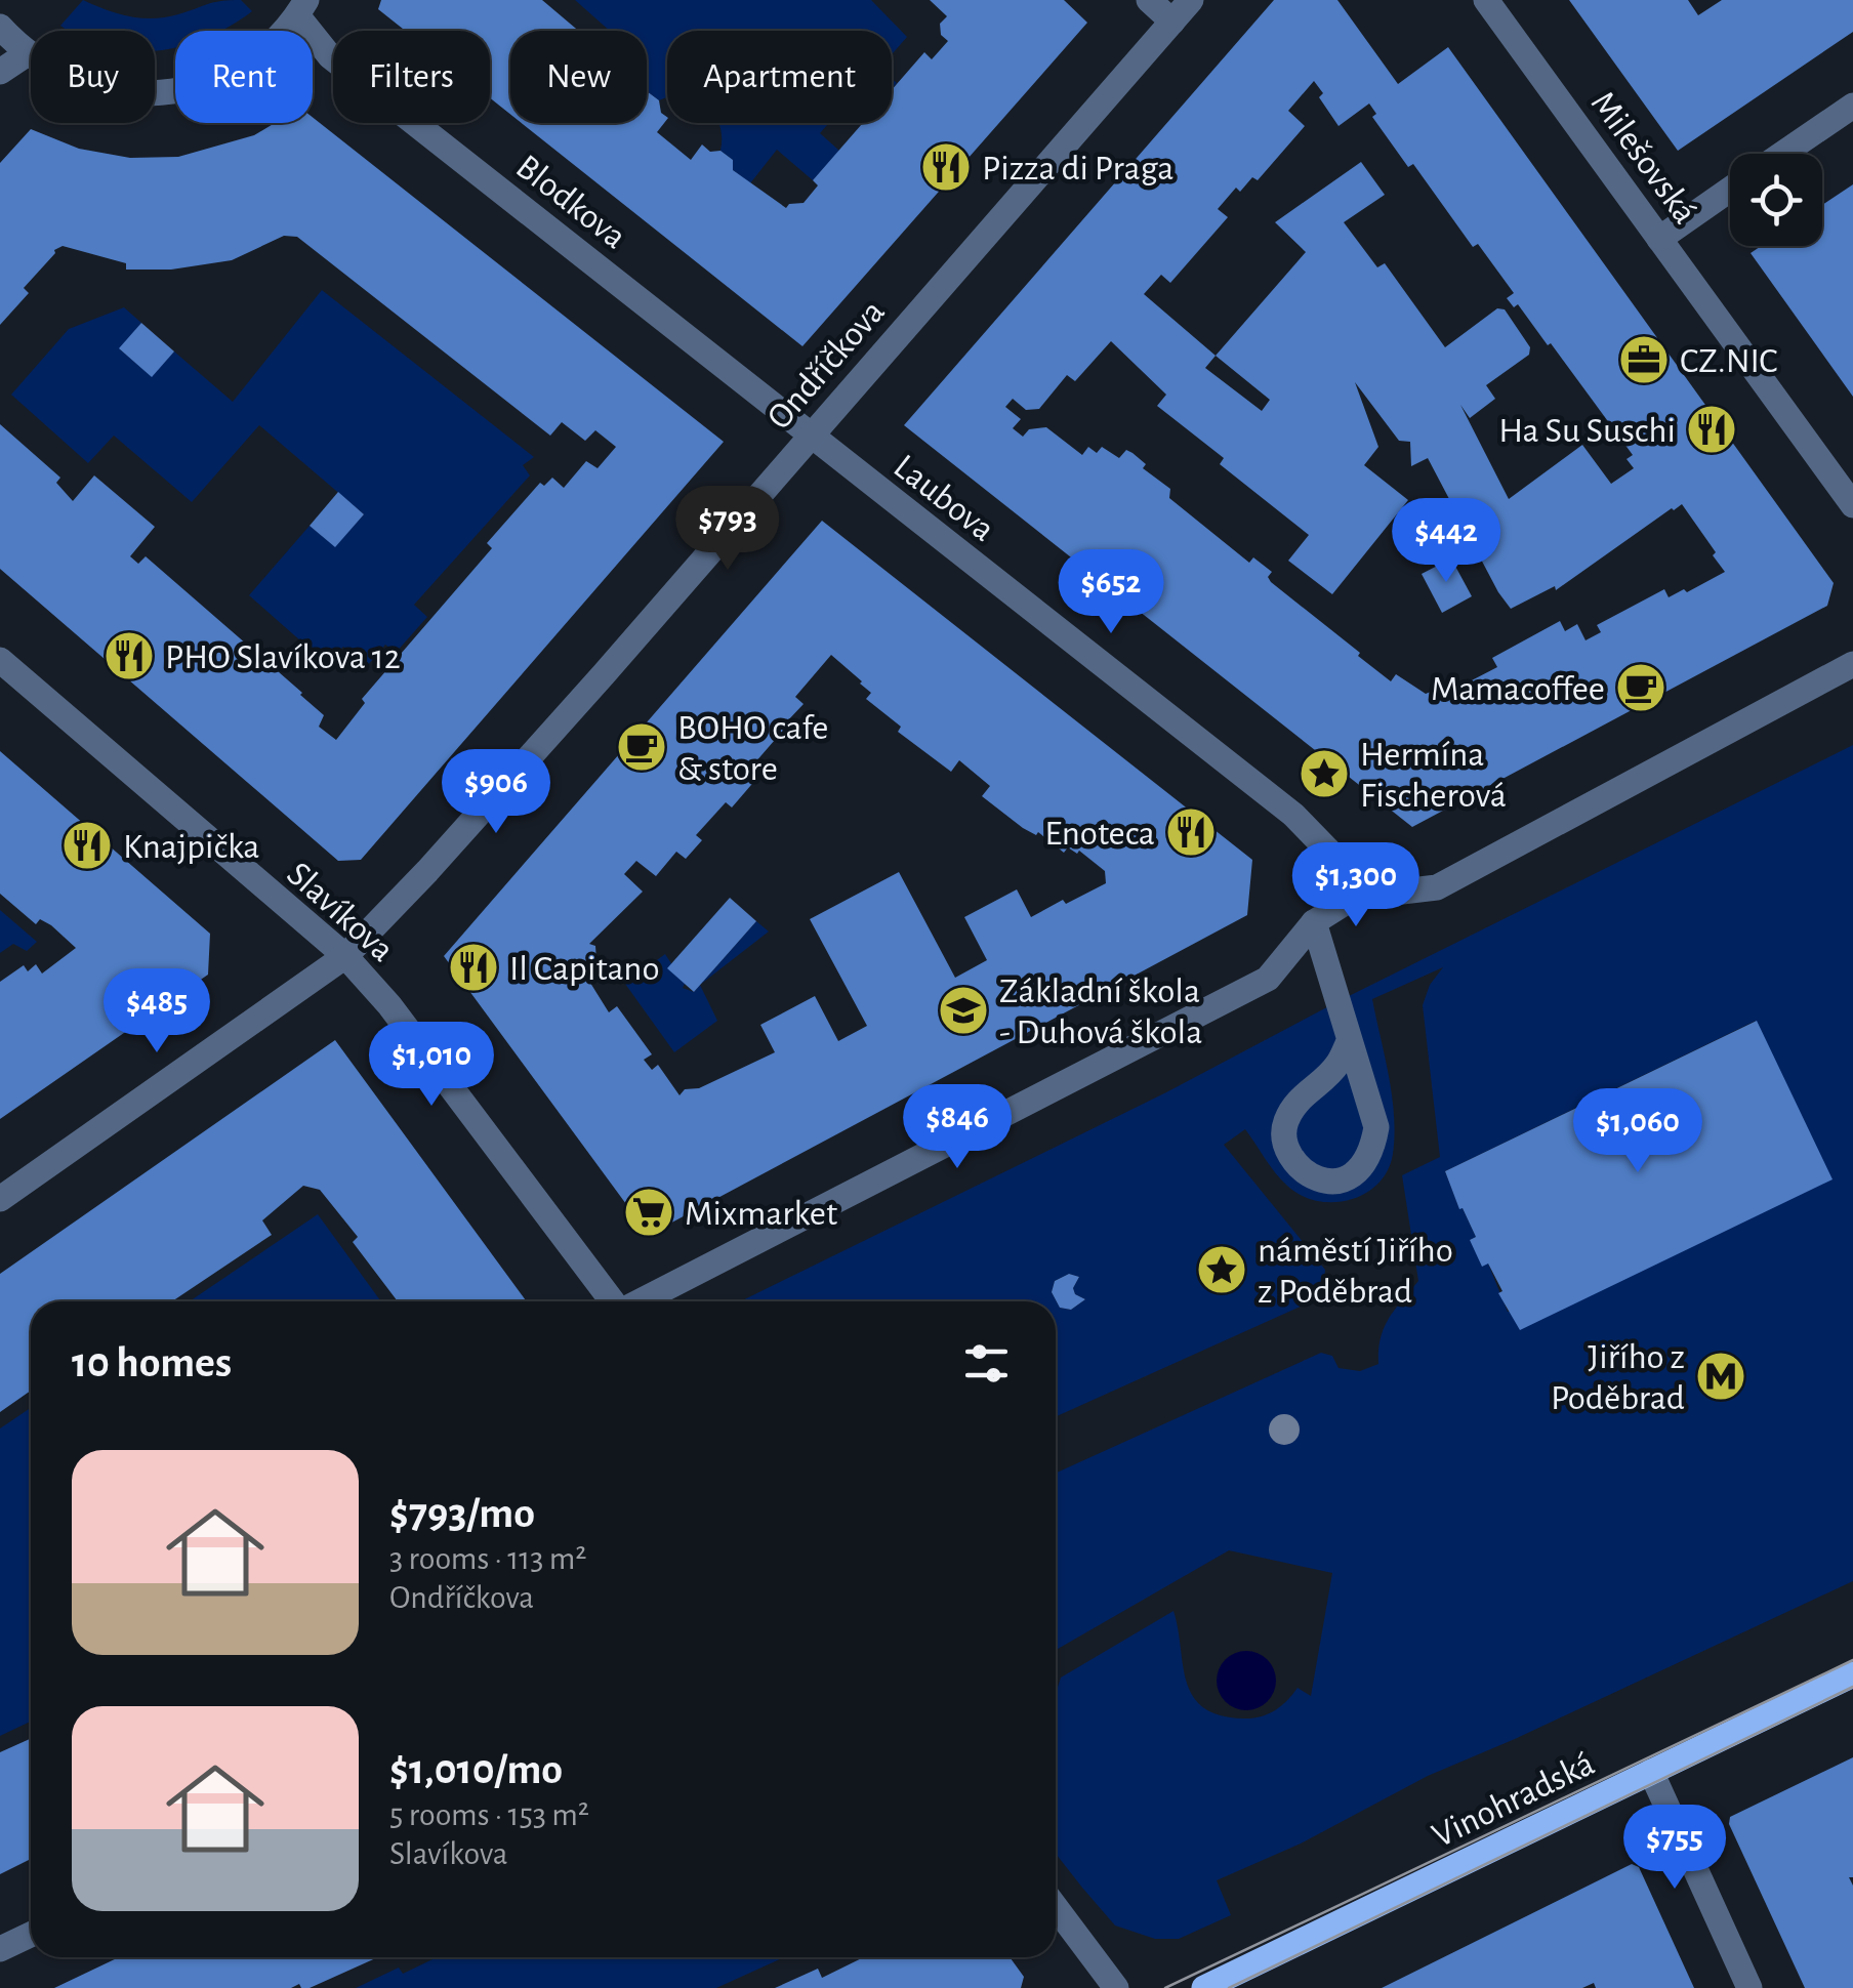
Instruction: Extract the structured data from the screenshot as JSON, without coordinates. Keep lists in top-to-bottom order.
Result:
{
  "streets": {
    "main road": ["Vinohradská"],
    "street": [
      "Milešovská",
      "Blodkova",
      "Ondříčkova",
      "Laubova",
      "Slavíkova"
    ]
  },
  "crossings": [
    ["Blodkova", "Ondříčkova"],
    ["Blodkova", "Laubova"],
    ["Ondříčkova", "Laubova"],
    ["Ondříčkova", "Slavíkova"]
  ],
  "places": {
    "restaurant": [
      "Pizza di Praga",
      "Ha Su Suschi",
      "PHO Slavíkova 12",
      "Enoteca",
      "Knajpička",
      "Il Capitano"
    ],
    "office": ["CZ.NIC"],
    "cafe": ["Mamacoffee", "BOHO cafe & store"],
    "place": ["Hermína Fischerová", "náměstí Jiřího z Poděbrad"],
    "school or university": ["Základní škola - Duhová škola"],
    "supermarket": ["Mixmarket"],
    "metro station": ["Jiřího z Poděbrad"]
  },
  "page": {
    "chip": [
      "Buy",
      "Rent",
      "Filters",
      "New",
      "Apartment"
    ],
    "price": [
      "$793",
      "$442",
      "$652",
      "$906",
      "$1,300",
      "$485",
      "$1,010",
      "$846",
      "$1,060",
      "$755"
    ],
    "heading": "10 homes",
    "list": [
      {
        "name": "$793/mo",
        "note": "3 rooms · 113 m² · Ondříčkova"
      },
      {
        "name": "$1,010/mo",
        "note": "5 rooms · 153 m² · Slavíkova"
      }
    ]
  }
}
